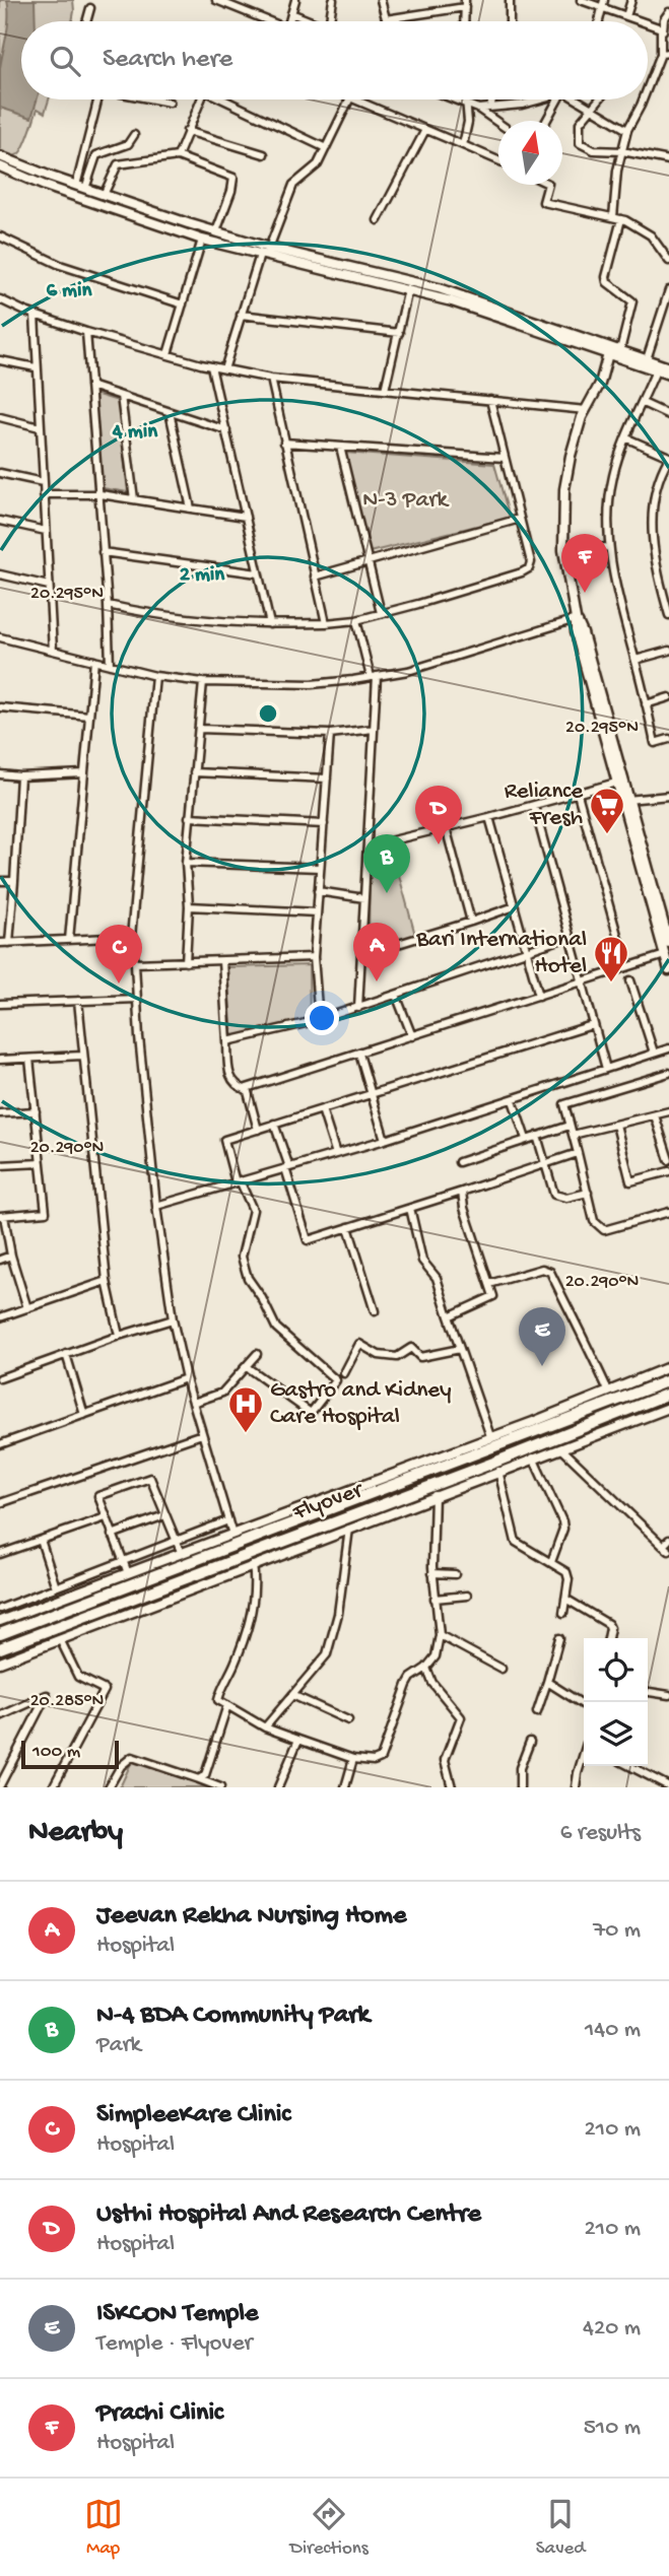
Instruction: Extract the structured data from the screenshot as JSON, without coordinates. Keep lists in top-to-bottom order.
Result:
{
  "streets": {
    "highway": ["Flyover"]
  },
  "parks": ["N-3 Park"],
  "places": {
    "supermarket": ["Reliance Fresh"],
    "restaurant": ["Bari International Hotel"],
    "hospital": ["Gastro and Kidney Care Hospital"]
  },
  "scale_bar": "100 m",
  "north": "top",
  "page": {
    "search": "Search here",
    "pins": [
      "F",
      "D",
      "B",
      "A",
      "C",
      "E"
    ],
    "scale": "100 m",
    "heading": ["Nearby", "6 results"],
    "list": [
      {
        "mark": "A",
        "name": "Jeevan Rekha Nursing Home",
        "note": "Hospital",
        "value": "70 m"
      },
      {
        "mark": "B",
        "name": "N-4 BDA Community Park",
        "note": "Park",
        "value": "140 m"
      },
      {
        "mark": "C",
        "name": "SimpleeKare Clinic",
        "note": "Hospital",
        "value": "210 m"
      },
      {
        "mark": "D",
        "name": "Usthi Hospital And Research Centre",
        "note": "Hospital",
        "value": "210 m"
      },
      {
        "mark": "E",
        "name": "ISKCON Temple",
        "note": "Temple · Flyover",
        "value": "420 m"
      },
      {
        "mark": "F",
        "name": "Prachi Clinic",
        "note": "Hospital",
        "value": "510 m"
      }
    ],
    "nav": ["Map", "Directions", "Saved"]
  },
  "coordinates": ["20.295°N", "20.290°N", "20.285°N"],
  "rings": ["6 min", "4 min", "2 min"]
}
